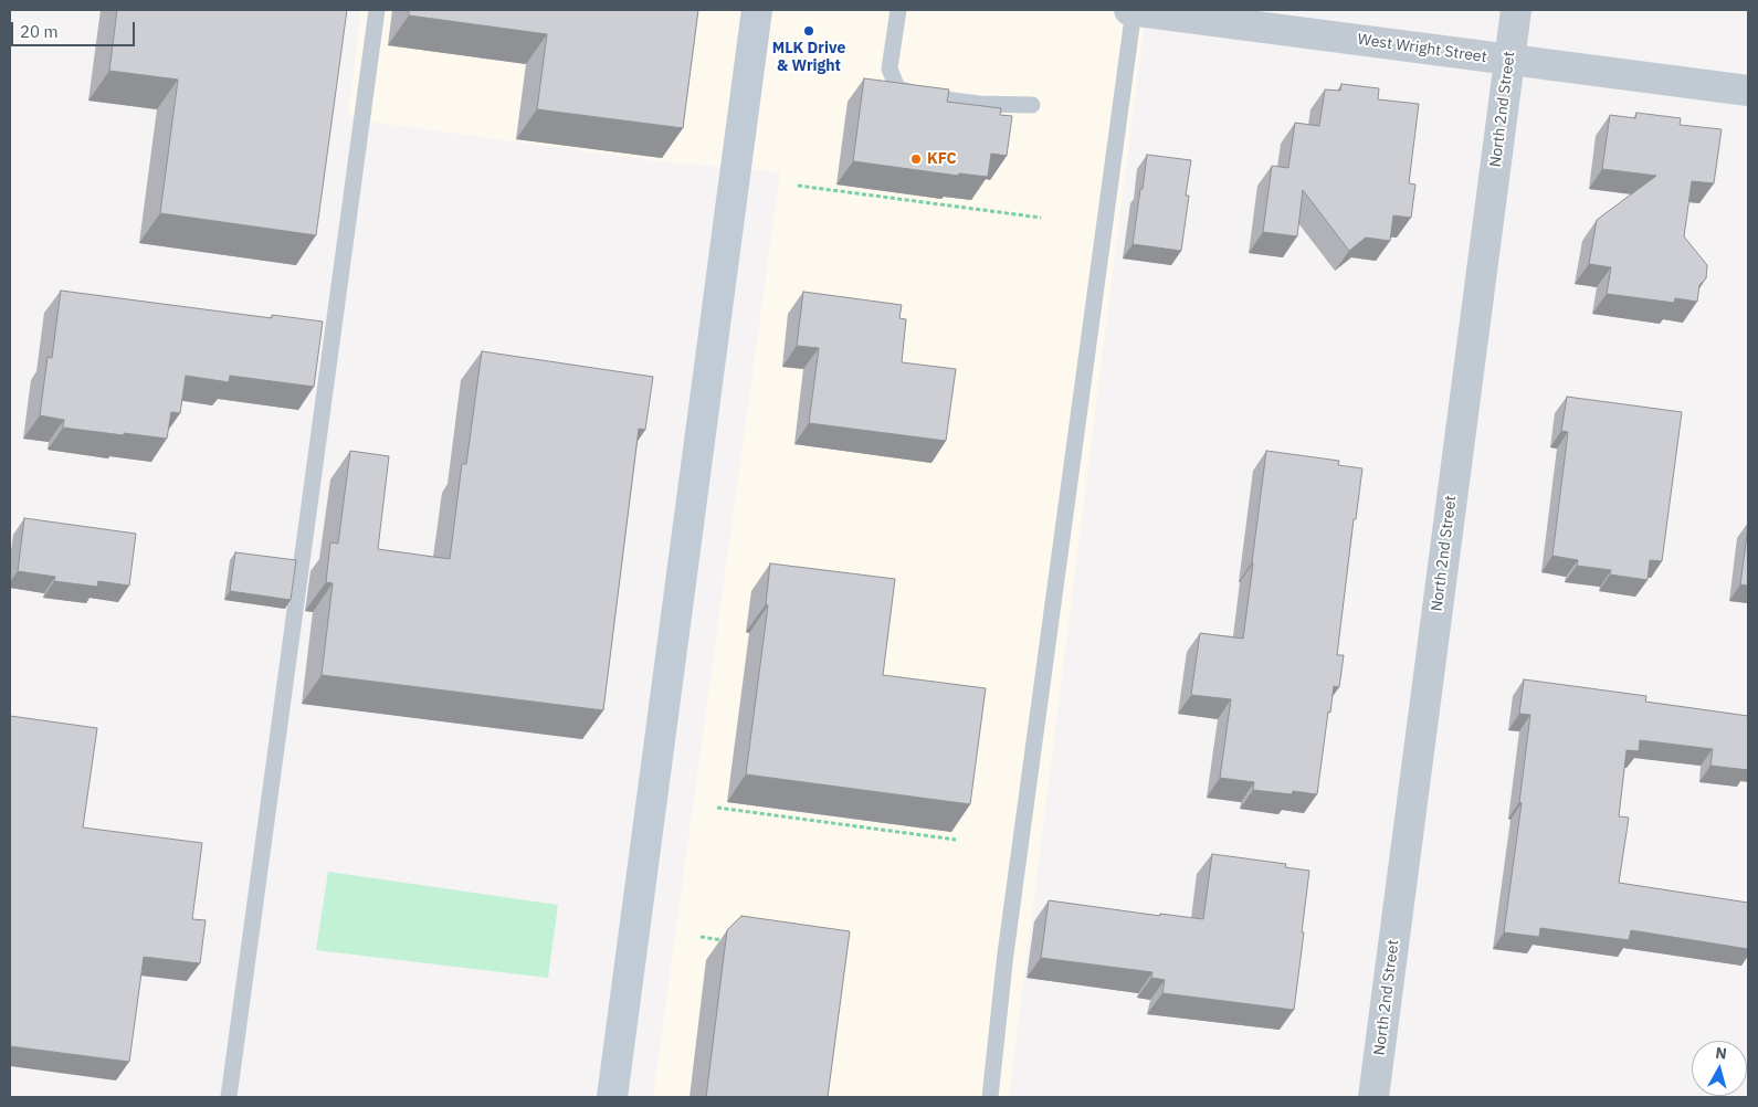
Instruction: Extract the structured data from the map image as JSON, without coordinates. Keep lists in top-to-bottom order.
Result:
{
  "streets": {
    "street": ["West Wright Street", "North 2nd Street"]
  },
  "crossings": [
    ["West Wright Street", "North 2nd Street"]
  ],
  "places": ["MLK Drive & Wright", "KFC"],
  "scale_bar": "20 m",
  "north": "top"
}
